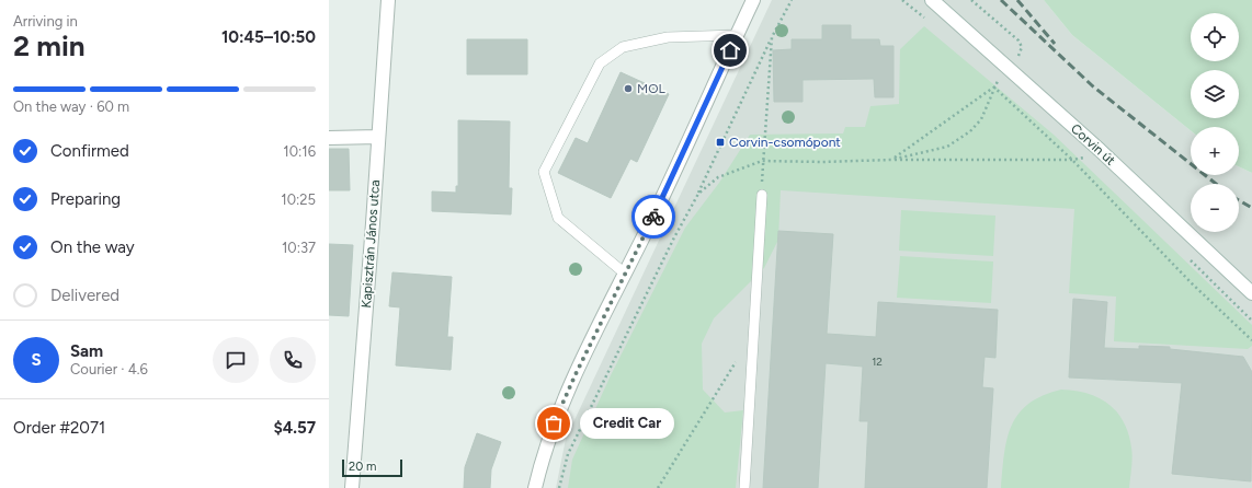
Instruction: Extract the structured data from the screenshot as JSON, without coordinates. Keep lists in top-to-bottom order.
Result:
{
  "streets": {
    "street": ["Corvin út", "Kapisztrán János utca"]
  },
  "places": {
    "other": ["MOL", "Credit Car"],
    "transit": ["Corvin-csomópont"]
  },
  "house_numbers": ["12"],
  "scale_bar": "20 m",
  "page": {
    "heading": ["2 min", "Arriving in", "10:45–10:50"],
    "panel": [
      "Sam",
      "Courier · 4.6",
      "Order #2071",
      "$4.57"
    ],
    "map_buttons": ["+", "−"],
    "bar": "On the way · 60 m",
    "list": [
      ["Confirmed", "10:16"],
      ["Preparing", "10:25"],
      ["On the way", "10:37"],
      "Delivered"
    ],
    "round": "S",
    "bubble": "Credit Car",
    "scale": "20 m"
  }
}
